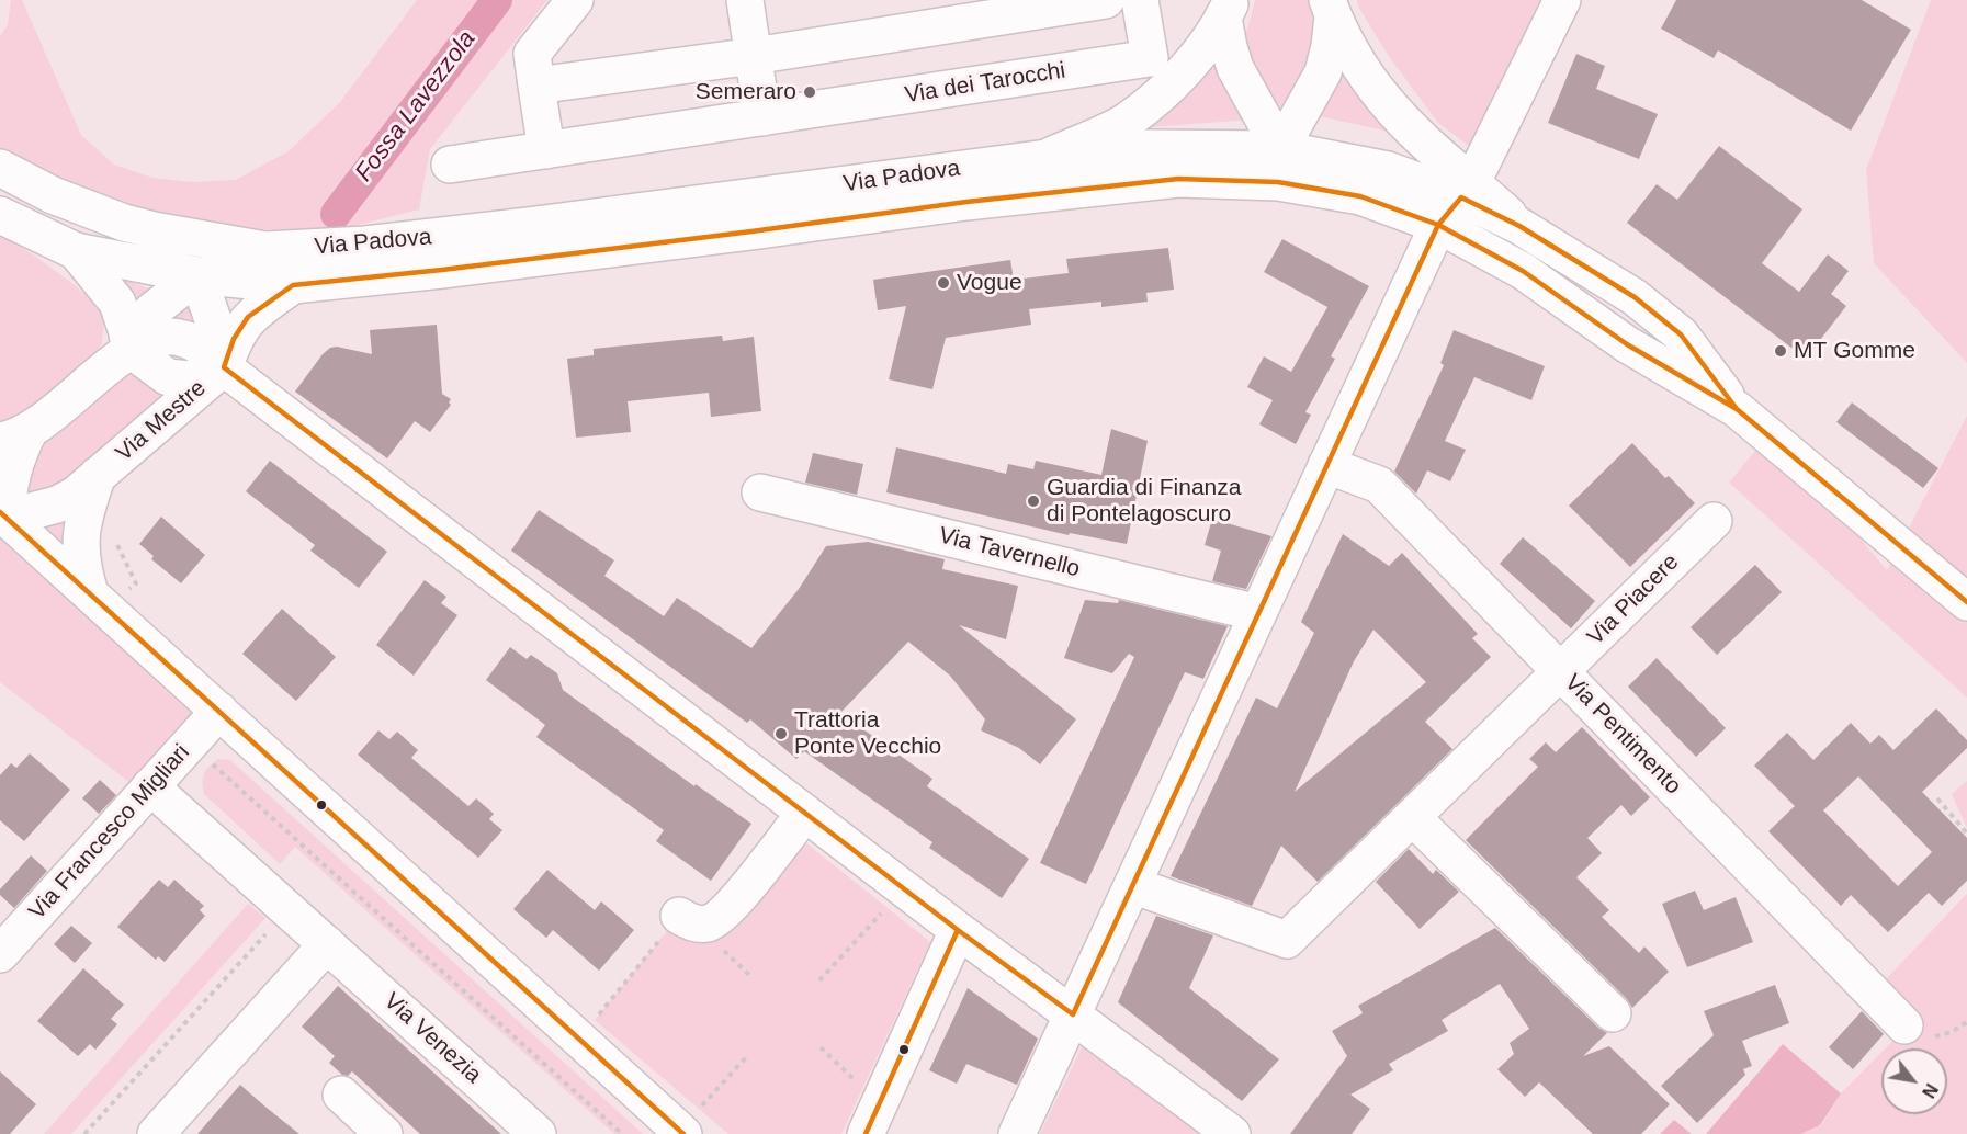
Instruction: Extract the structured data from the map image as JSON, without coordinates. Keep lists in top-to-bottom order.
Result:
{
  "streets": {
    "street": [
      "Via dei Tarocchi",
      "Via Padova",
      "Via Mestre",
      "Via Tavernello",
      "Via Piacere",
      "Via Pentimento",
      "Via Francesco Migliari",
      "Via Venezia"
    ]
  },
  "crossings": [
    ["Via Padova", "Via Mestre"],
    ["Via Piacere", "Via Pentimento"],
    ["Via Francesco Migliari", "Via Venezia"]
  ],
  "water": ["Fossa Lavezzola"],
  "places": [
    "Semeraro",
    "Vogue",
    "MT Gomme",
    "Guardia di Finanza di Pontelagoscuro",
    "Trattoria Ponte Vecchio"
  ],
  "north": "bottom right"
}
